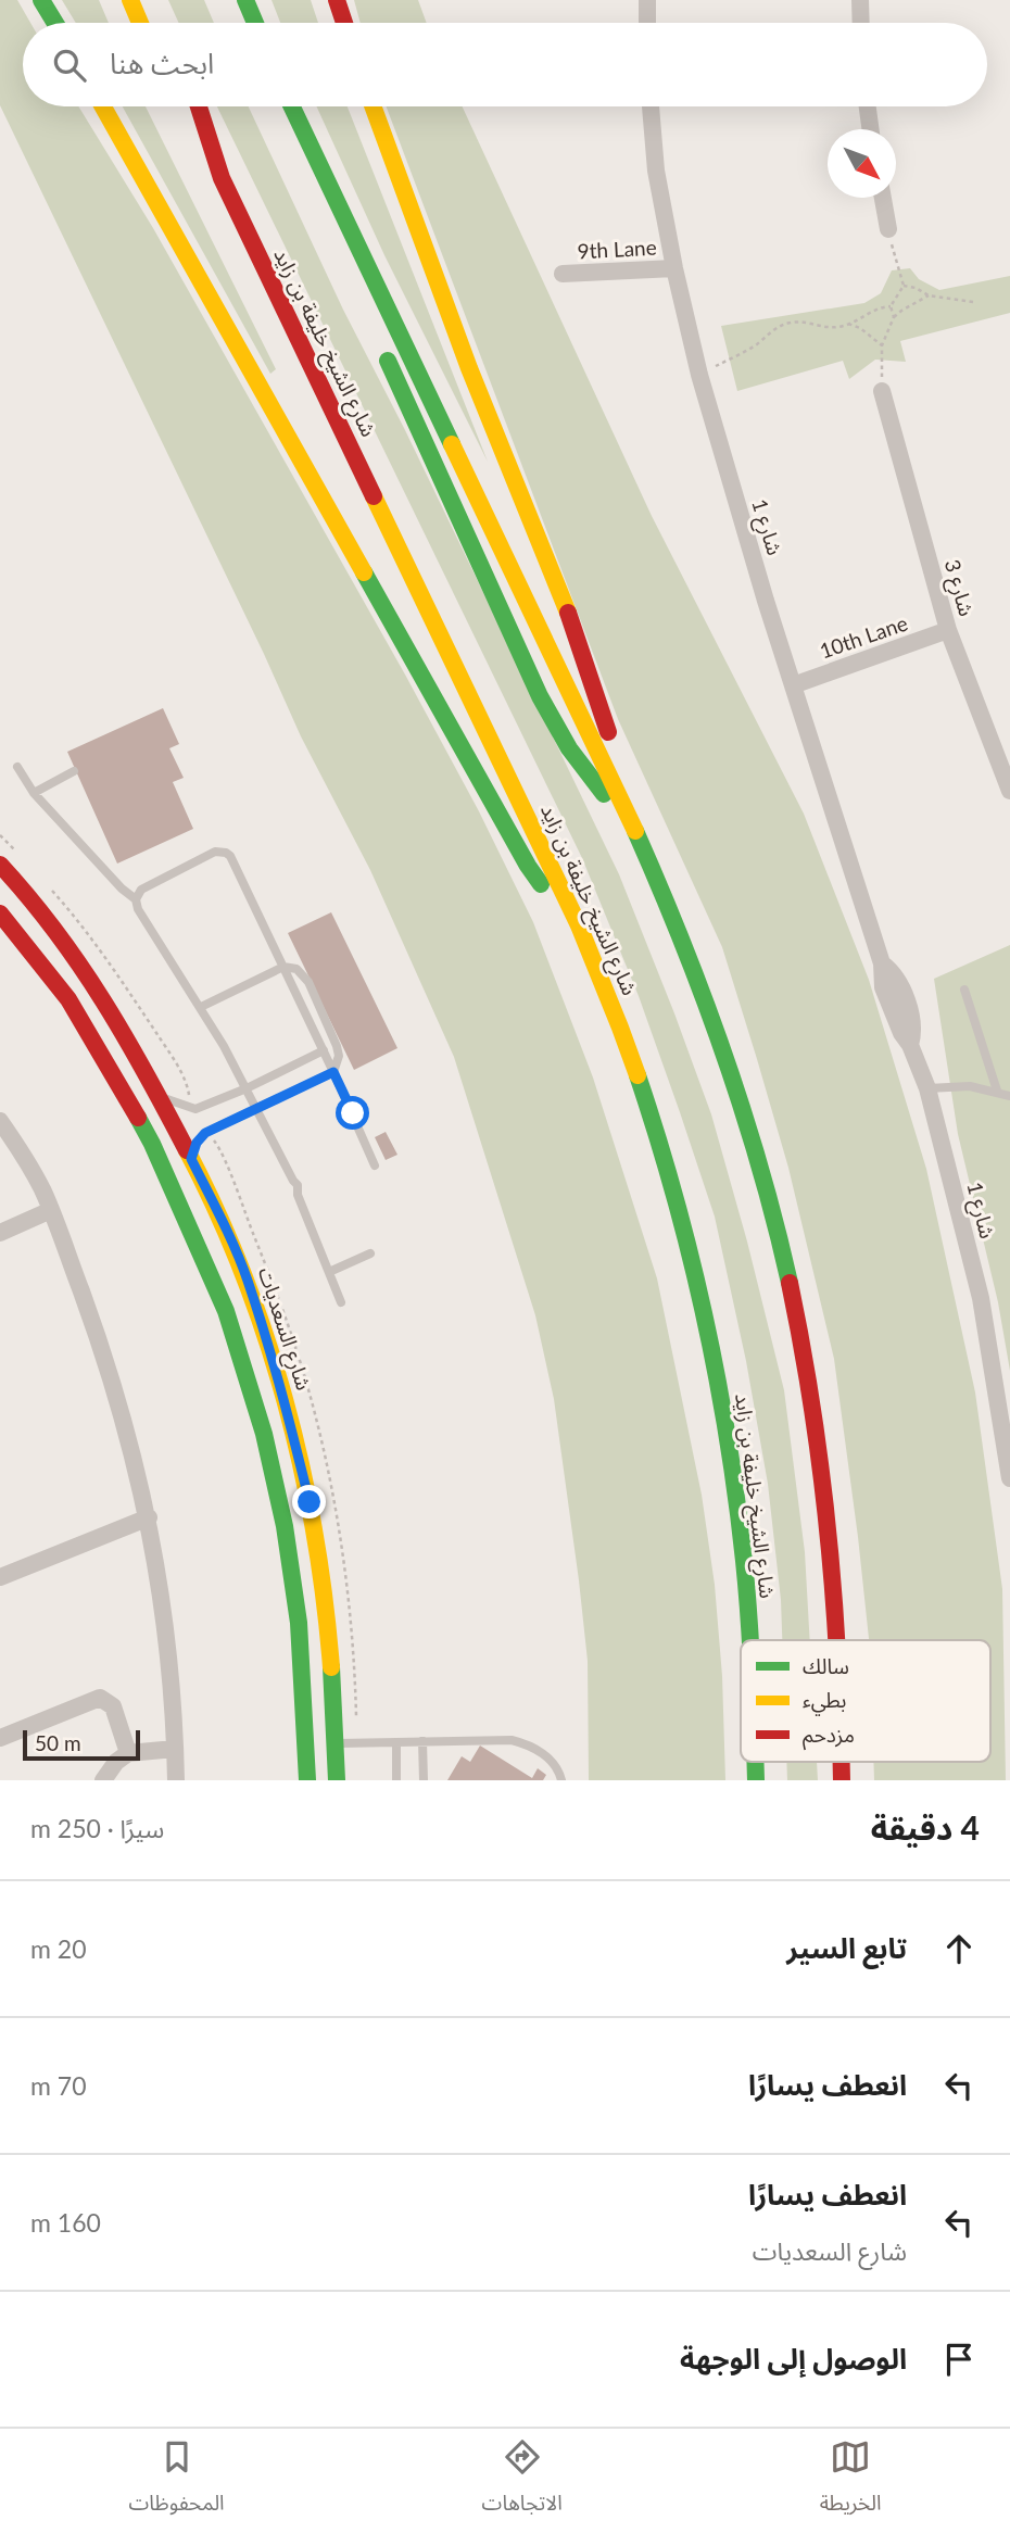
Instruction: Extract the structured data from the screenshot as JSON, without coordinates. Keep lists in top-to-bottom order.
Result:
{
  "streets": {
    "main road": ["شارع الشيخ خليفة بن زايد", "شارع السعديات"],
    "street": [
      "9th Lane",
      "شارع 1",
      "شارع 3",
      "10th Lane"
    ]
  },
  "crossings": [
    ["9th Lane", "شارع 1"],
    ["شارع 1", "10th Lane"],
    ["شارع 3", "10th Lane"]
  ],
  "legend": ["سالك", "بطيء", "مزدحم"],
  "scale_bar": "50 m",
  "north": "bottom right",
  "page": {
    "search": "ابحث هنا",
    "scale": "50 m",
    "heading": ["4 دقيقة", "سيرًا · 250 m"],
    "list": [
      ["تابع السير", "20 m"],
      ["انعطف يسارًا", "70 m"],
      ["انعطف يسارًا", "شارع السعديات", "160 m"],
      "الوصول إلى الوجهة"
    ],
    "nav": ["الخريطة", "الاتجاهات", "المحفوظات"]
  }
}
